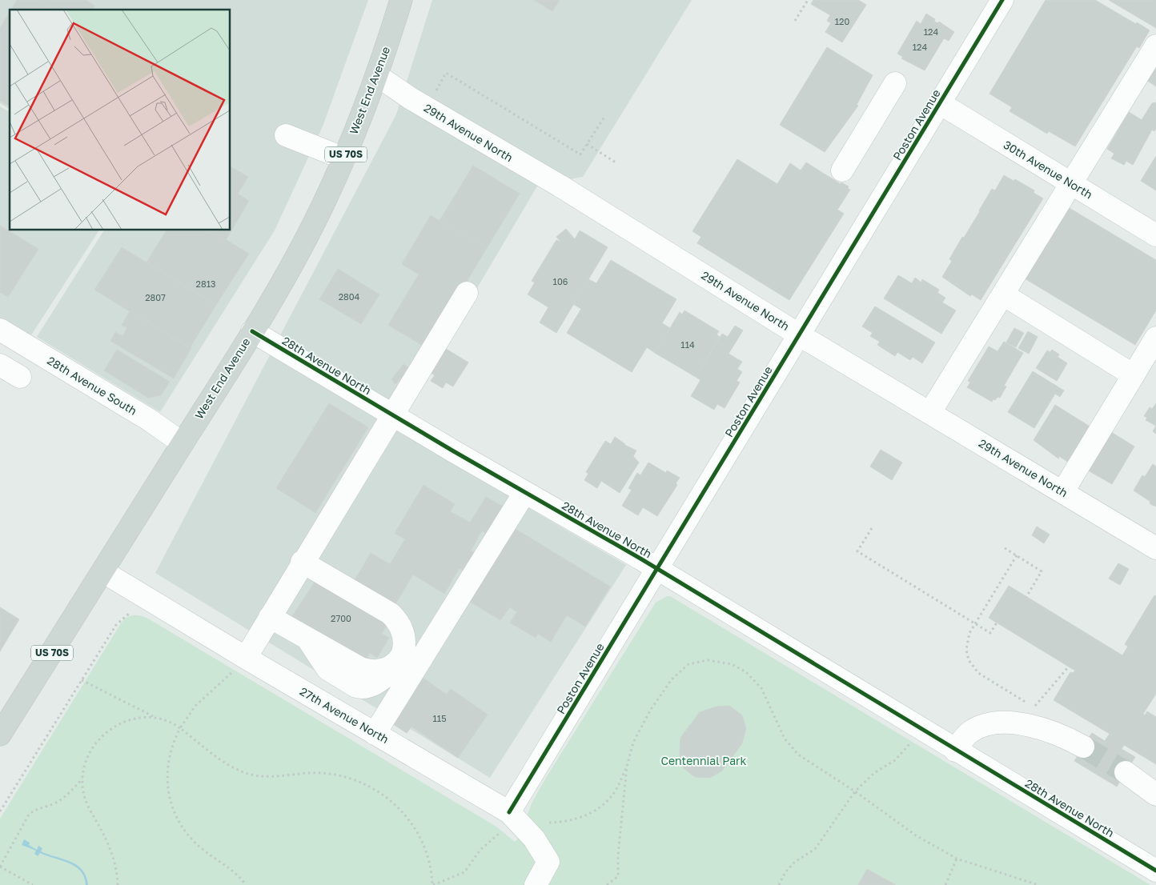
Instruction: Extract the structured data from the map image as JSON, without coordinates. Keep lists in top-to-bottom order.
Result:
{
  "streets": {
    "main road": ["West End Avenue", "US 70S"],
    "street": [
      "Poston Avenue",
      "29th Avenue North",
      "30th Avenue North",
      "28th Avenue North",
      "28th Avenue South",
      "27th Avenue North"
    ]
  },
  "crossings": [
    ["West End Avenue", "29th Avenue North"],
    ["West End Avenue", "28th Avenue North"],
    ["West End Avenue", "28th Avenue South"],
    ["West End Avenue", "27th Avenue North"],
    ["Poston Avenue", "29th Avenue North"],
    ["Poston Avenue", "30th Avenue North"],
    ["Poston Avenue", "28th Avenue North"],
    ["Poston Avenue", "27th Avenue North"]
  ],
  "parks": ["Centennial Park"],
  "house_numbers": [
    "120",
    "124",
    "124",
    "106",
    "2813",
    "2804",
    "2807",
    "114",
    "2700",
    "115"
  ]
}
